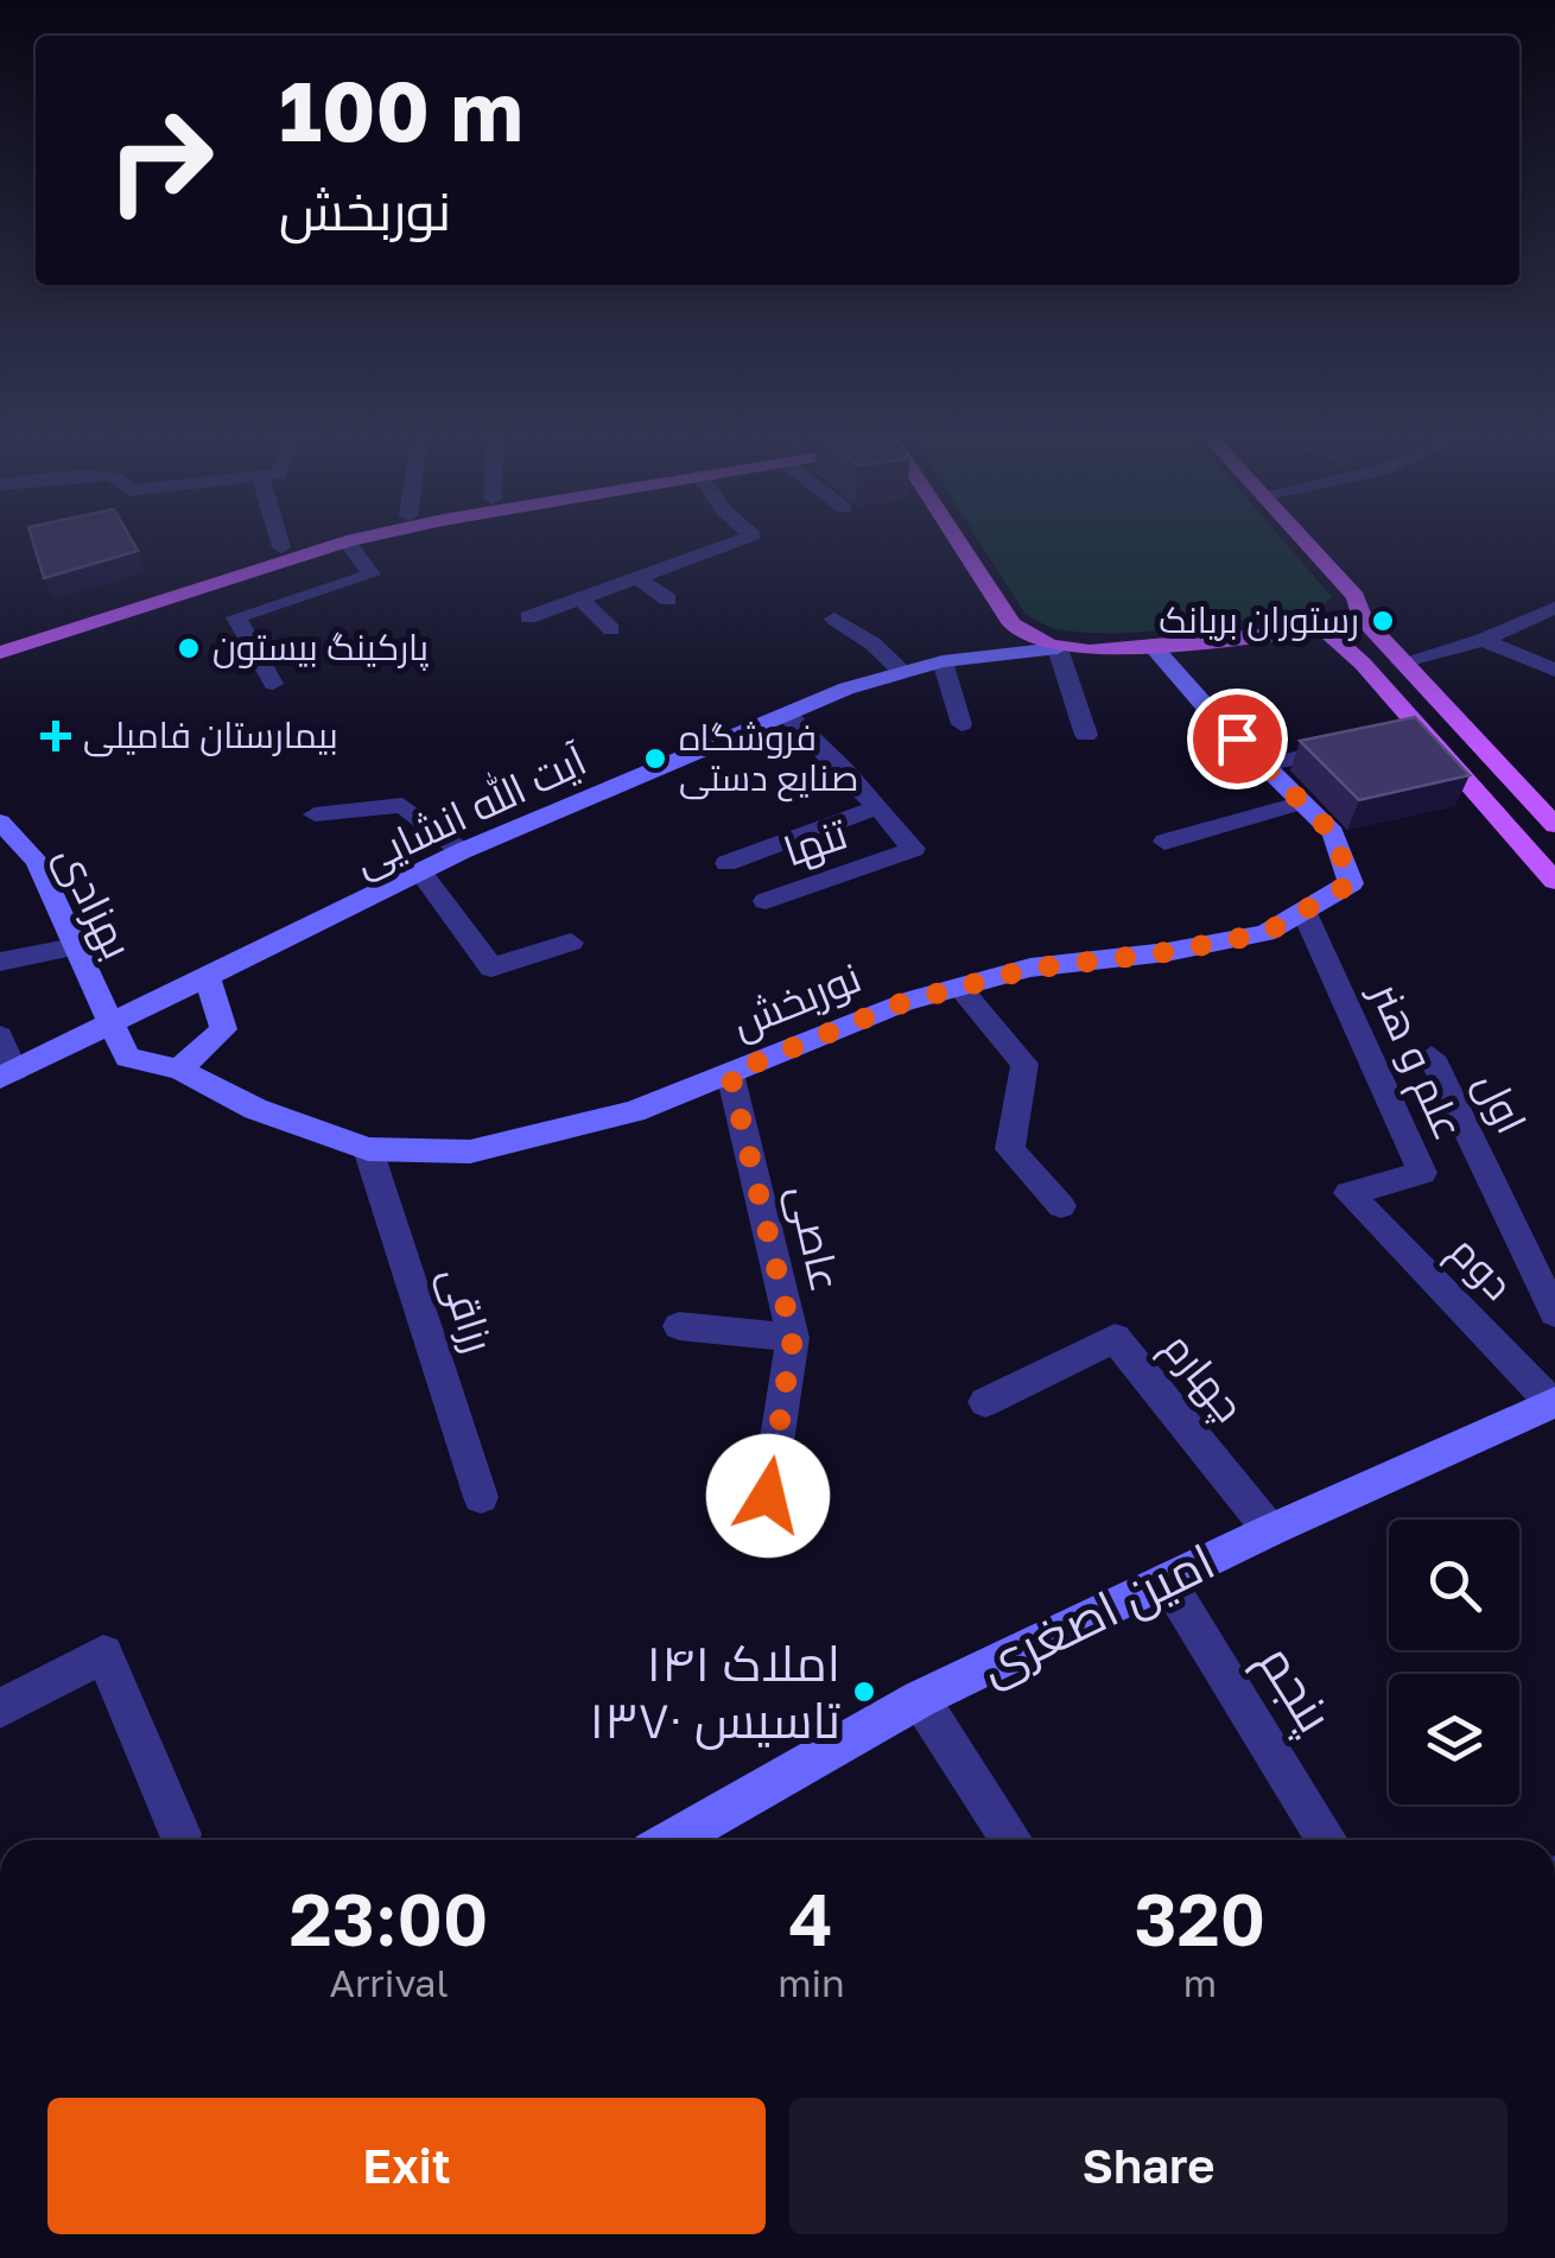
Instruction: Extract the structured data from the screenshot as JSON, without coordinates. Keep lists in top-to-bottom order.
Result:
{
  "streets": {
    "street": [
      "آیت الله انشایی",
      "تنها",
      "بهزادی",
      "نوربخش",
      "علم و هنر",
      "اول",
      "عاصی",
      "دوم",
      "رزاقی",
      "چهارم",
      "امین اصغری",
      "پنجم"
    ]
  },
  "crossings": [
    ["آیت الله انشایی", "تنها"],
    ["آیت الله انشایی", "بهزادی"],
    ["آیت الله انشایی", "نوربخش"],
    ["بهزادی", "نوربخش"],
    ["نوربخش", "علم و هنر"],
    ["نوربخش", "عاصی"],
    ["نوربخش", "رزاقی"],
    ["علم و هنر", "دوم"],
    ["دوم", "امین اصغری"],
    ["چهارم", "امین اصغری"],
    ["امین اصغری", "پنجم"]
  ],
  "places": {
    "other": [
      "رستوران بریانک",
      "پارکینگ بیستون",
      "فروشگاه صنایع دستی",
      "املاک ۱۴۱ تاسیس ۱۳۷۰"
    ],
    "health": ["بیمارستان فامیلی"]
  },
  "page": {
    "turn": ["100 m", "نوربخش"],
    "eta": [
      "23:00",
      "Arrival",
      "4",
      "min",
      "320",
      "m"
    ],
    "buttons": ["Exit", "Share"]
  }
}
